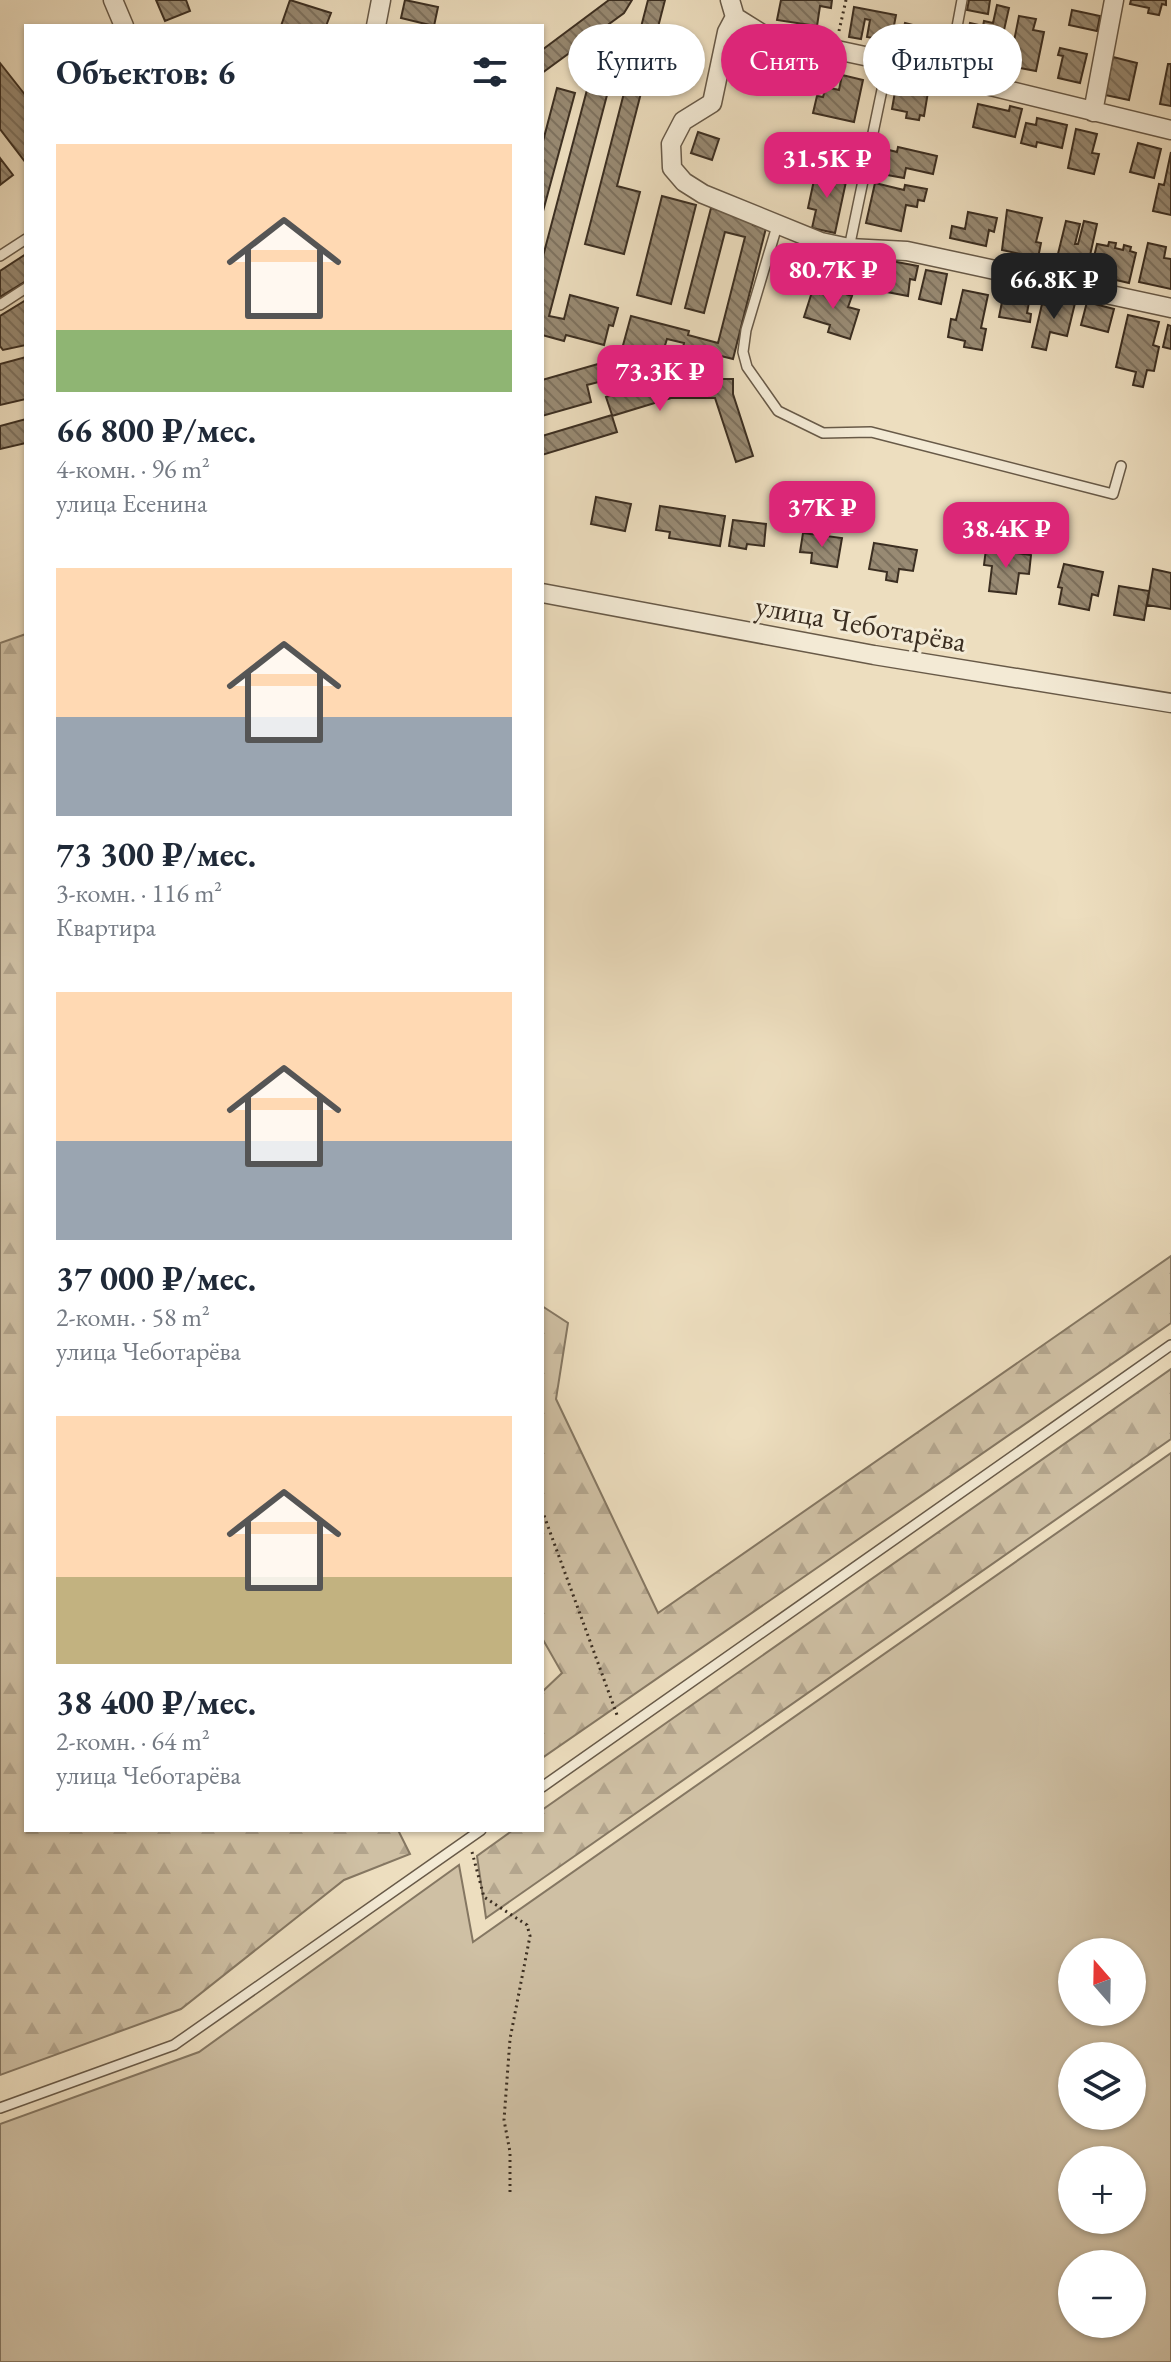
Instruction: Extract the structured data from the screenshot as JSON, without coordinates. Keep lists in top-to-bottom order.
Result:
{
  "streets": {
    "street": ["улица Чеботарёва"]
  },
  "north": "top",
  "page": {
    "chip": ["Купить", "Снять", "Фильтры"],
    "heading": "Объектов: 6",
    "list": [
      {
        "name": "66 800 ₽/мес.",
        "note": "4-комн. · 96 m² · улица Есенина"
      },
      {
        "name": "73 300 ₽/мес.",
        "note": "3-комн. · 116 m² · Квартира"
      },
      {
        "name": "37 000 ₽/мес.",
        "note": "2-комн. · 58 m² · улица Чеботарёва"
      },
      {
        "name": "38 400 ₽/мес.",
        "note": "2-комн. · 64 m² · улица Чеботарёва"
      }
    ],
    "price": [
      "31.5K ₽",
      "80.7K ₽",
      "66.8K ₽",
      "73.3K ₽",
      "37K ₽",
      "38.4K ₽"
    ],
    "map_buttons": ["+", "−"]
  }
}
